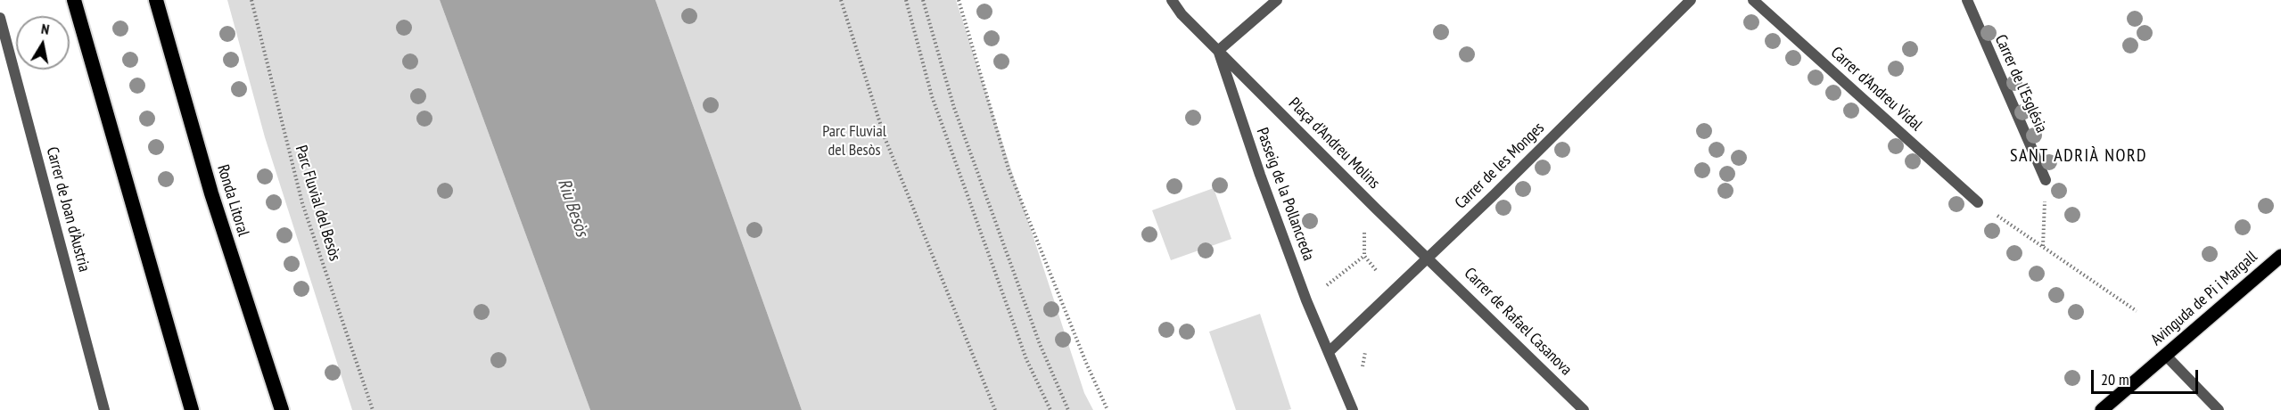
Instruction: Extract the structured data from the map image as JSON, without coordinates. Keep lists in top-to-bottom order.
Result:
{
  "streets": {
    "highway": ["Ronda Litoral"],
    "main road": ["Avinguda de Pi i Margall"],
    "street": [
      "Carrer de l'Església",
      "Carrer d'Andreu Vidal",
      "Plaça d'Andreu Molins",
      "Carrer de les Monges",
      "Passeig de la Pollancreda",
      "Carrer de Joan d'Àustria",
      "Carrer de Rafael Casanova"
    ],
    "path": ["Parc Fluvial del Besòs"]
  },
  "crossings": [
    ["Plaça d'Andreu Molins", "Carrer de les Monges"],
    ["Plaça d'Andreu Molins", "Passeig de la Pollancreda"],
    ["Plaça d'Andreu Molins", "Carrer de Rafael Casanova"],
    ["Carrer de les Monges", "Passeig de la Pollancreda"],
    ["Carrer de les Monges", "Carrer de Rafael Casanova"]
  ],
  "districts": ["SANT ADRIÀ NORD"],
  "water": ["Riu Besòs"],
  "parks": ["Parc Fluvial del Besòs"],
  "scale_bar": "20 m",
  "north": "top"
}
